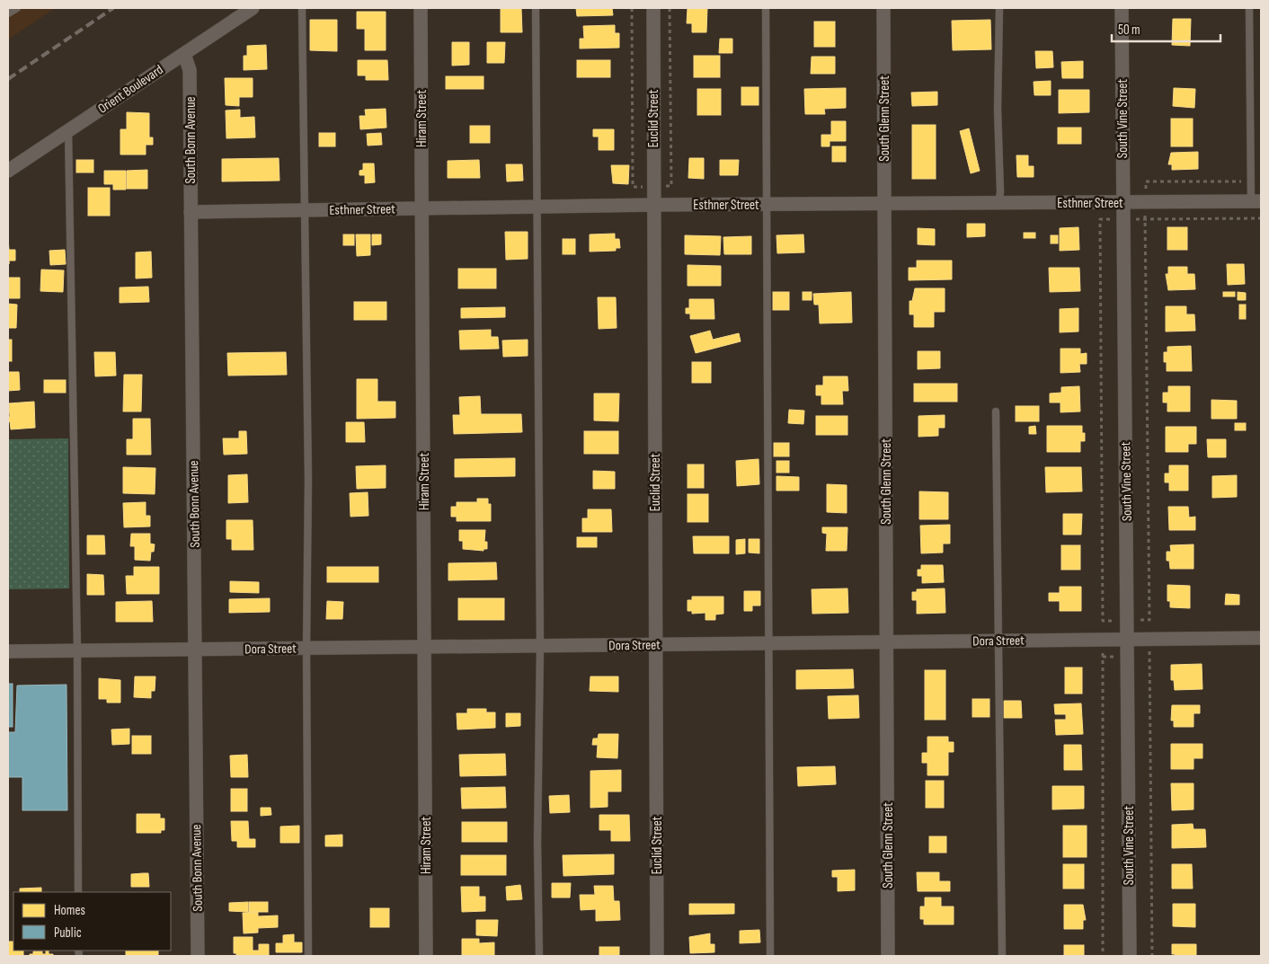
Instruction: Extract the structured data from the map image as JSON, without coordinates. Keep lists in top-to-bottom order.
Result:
{
  "streets": {
    "street": [
      "Orient Boulevard",
      "Hiram Street",
      "Euclid Street",
      "South Glenn Street",
      "South Vine Street",
      "South Bonn Avenue",
      "Esthner Street",
      "Dora Street"
    ]
  },
  "crossings": [
    ["Orient Boulevard", "South Bonn Avenue"],
    ["Hiram Street", "Esthner Street"],
    ["Hiram Street", "Dora Street"],
    ["Euclid Street", "Esthner Street"],
    ["Euclid Street", "Dora Street"],
    ["South Glenn Street", "Esthner Street"],
    ["South Glenn Street", "Dora Street"],
    ["South Vine Street", "Esthner Street"],
    ["South Vine Street", "Dora Street"],
    ["South Bonn Avenue", "Esthner Street"],
    ["South Bonn Avenue", "Dora Street"]
  ],
  "legend": ["Homes", "Public"],
  "scale_bar": "50 m"
}
